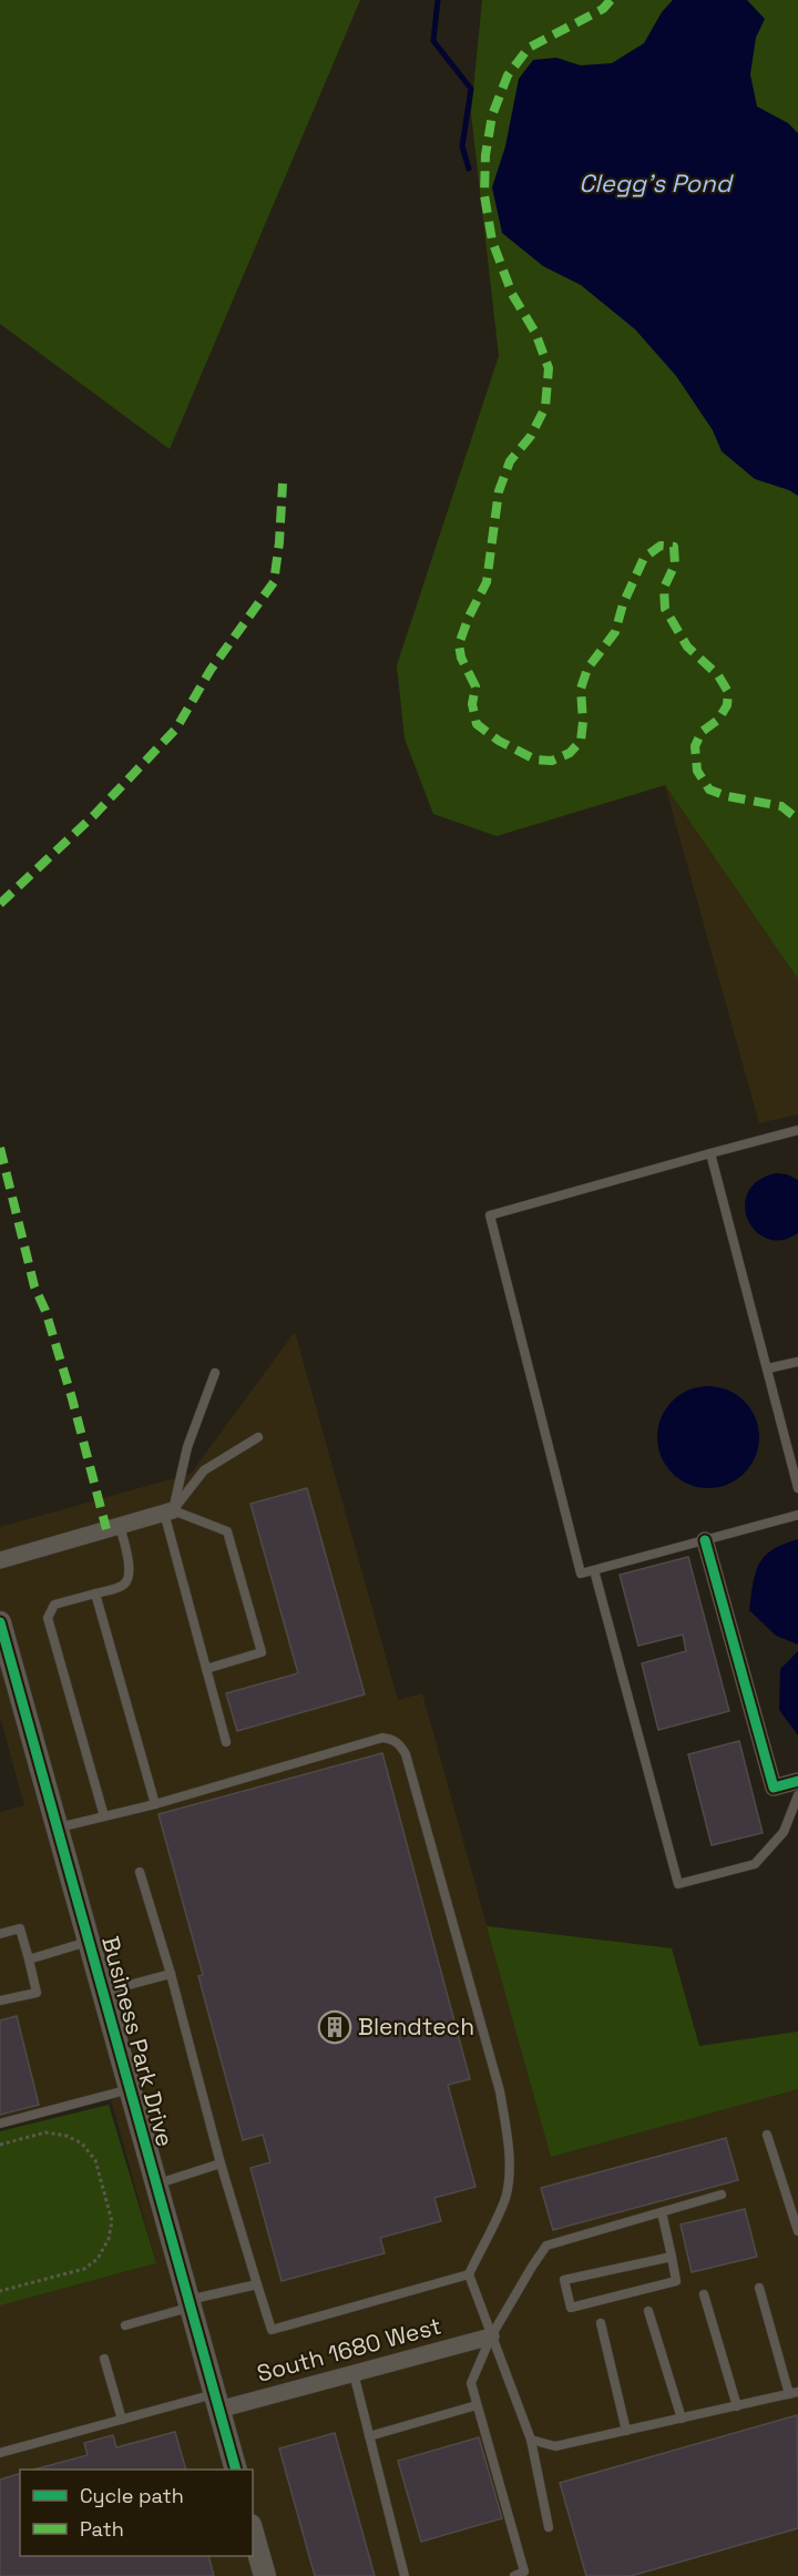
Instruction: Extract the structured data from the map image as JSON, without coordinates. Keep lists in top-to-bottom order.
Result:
{
  "streets": {
    "street": ["Business Park Drive", "South 1680 West"]
  },
  "crossings": [
    ["Business Park Drive", "South 1680 West"]
  ],
  "water": ["Clegg's Pond"],
  "places": {
    "building": ["Blendtech"]
  },
  "legend": ["Cycle path", "Path"]
}
